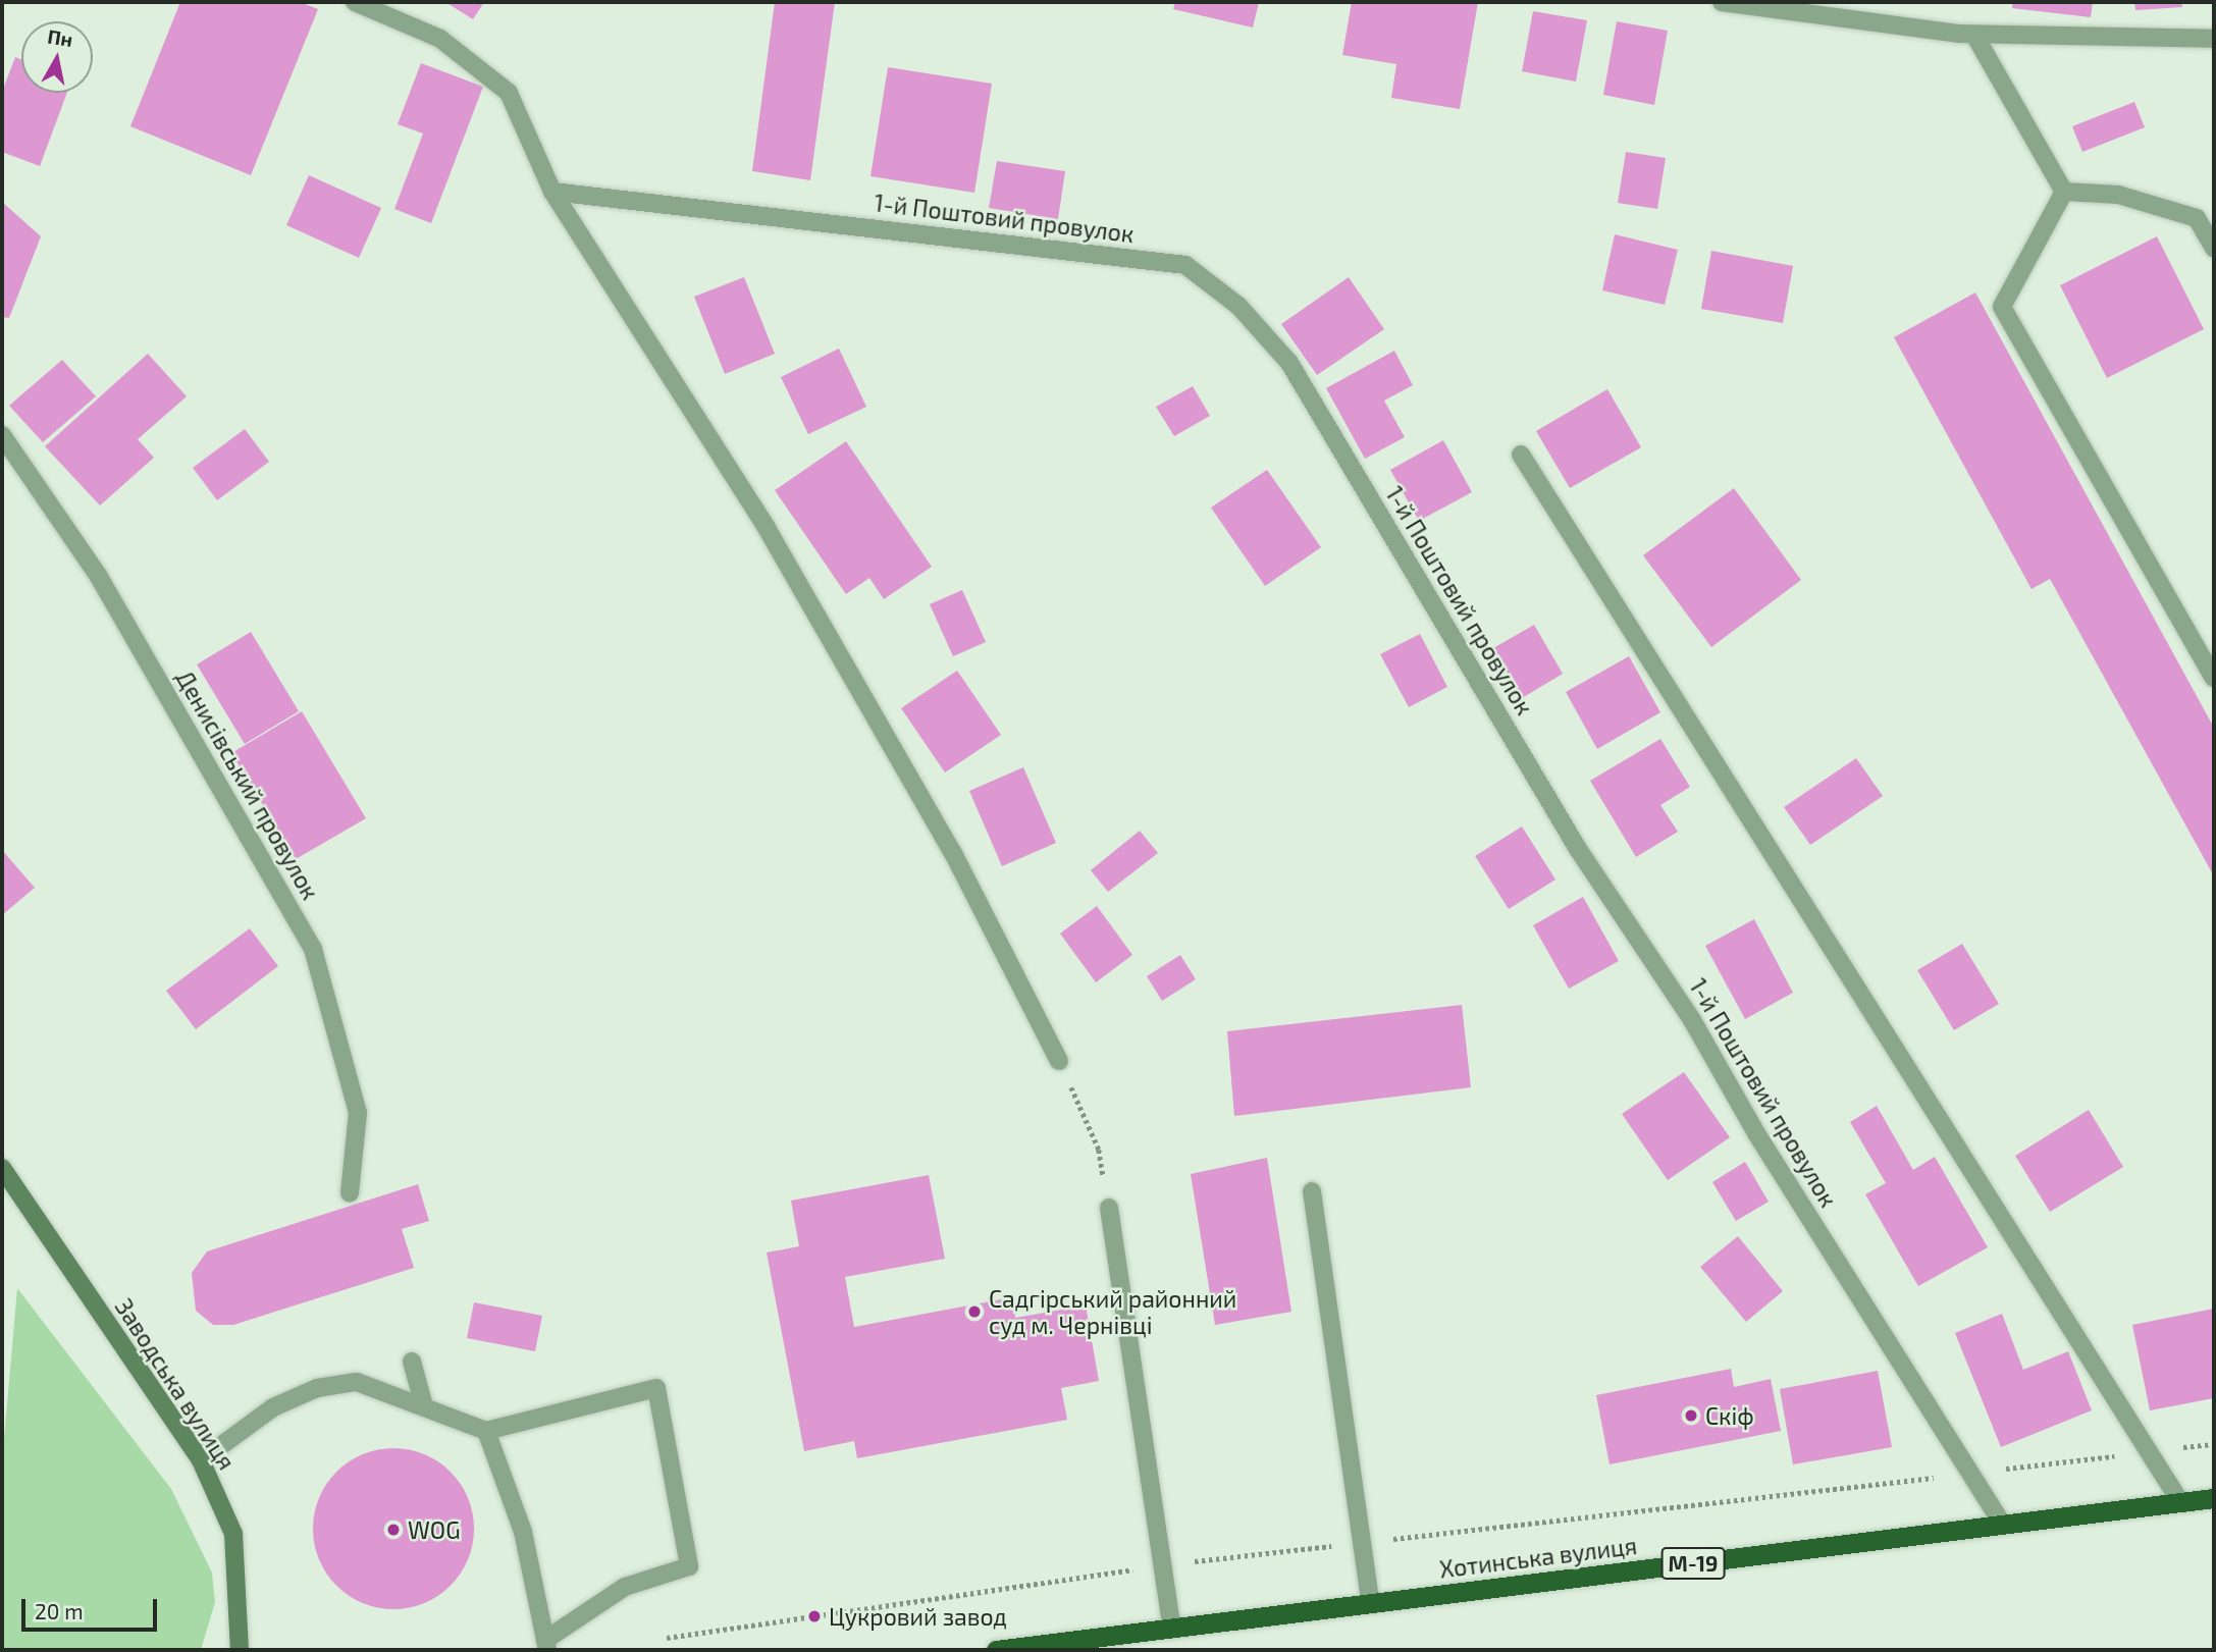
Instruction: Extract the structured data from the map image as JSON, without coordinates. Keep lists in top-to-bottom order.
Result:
{
  "streets": {
    "highway": ["Хотинська вулиця", "М-19"],
    "main road": ["Заводська вулиця"],
    "street": ["1-й Поштовий провулок", "Денисівський провулок"]
  },
  "crossings": [
    ["1-й Поштовий провулок", "Хотинська вулиця"]
  ],
  "places": [
    "Садгірський районний суд м. Чернівці",
    "Скіф",
    "WOG",
    "Цукровий завод"
  ],
  "scale_bar": "20 m",
  "north": "top"
}
